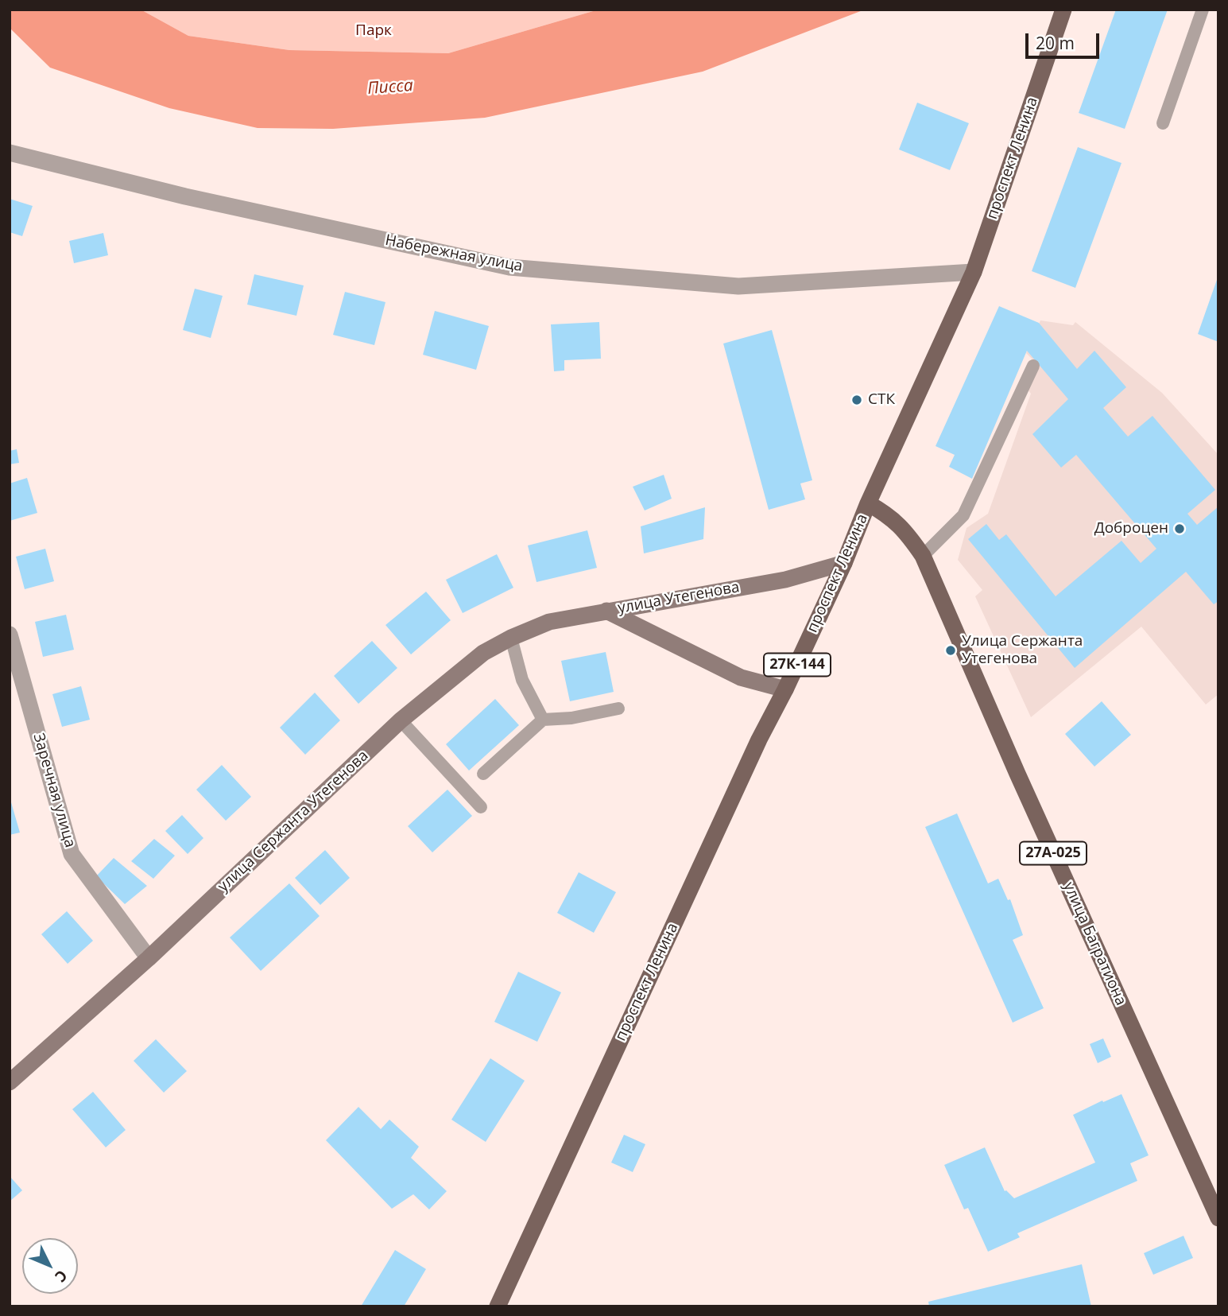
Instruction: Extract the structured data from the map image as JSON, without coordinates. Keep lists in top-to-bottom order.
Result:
{
  "streets": {
    "main road": [
      "проспект Ленина",
      "улица Утегенова",
      "27К-144",
      "улица Сержанта Утегенова",
      "27А-025",
      "улица Багратиона"
    ],
    "street": ["Набережная улица", "Заречная улица"]
  },
  "crossings": [
    ["проспект Ленина", "Набережная улица"],
    ["проспект Ленина", "улица Утегенова"],
    ["проспект Ленина", "улица Багратиона"],
    ["улица Утегенова", "улица Сержанта Утегенова"],
    ["Заречная улица", "улица Сержанта Утегенова"]
  ],
  "water": ["Писса"],
  "parks": ["Парк"],
  "places": ["СТК", "Доброцен", "Улица Сержанта Утегенова"],
  "scale_bar": "20 m",
  "north": "bottom right"
}
